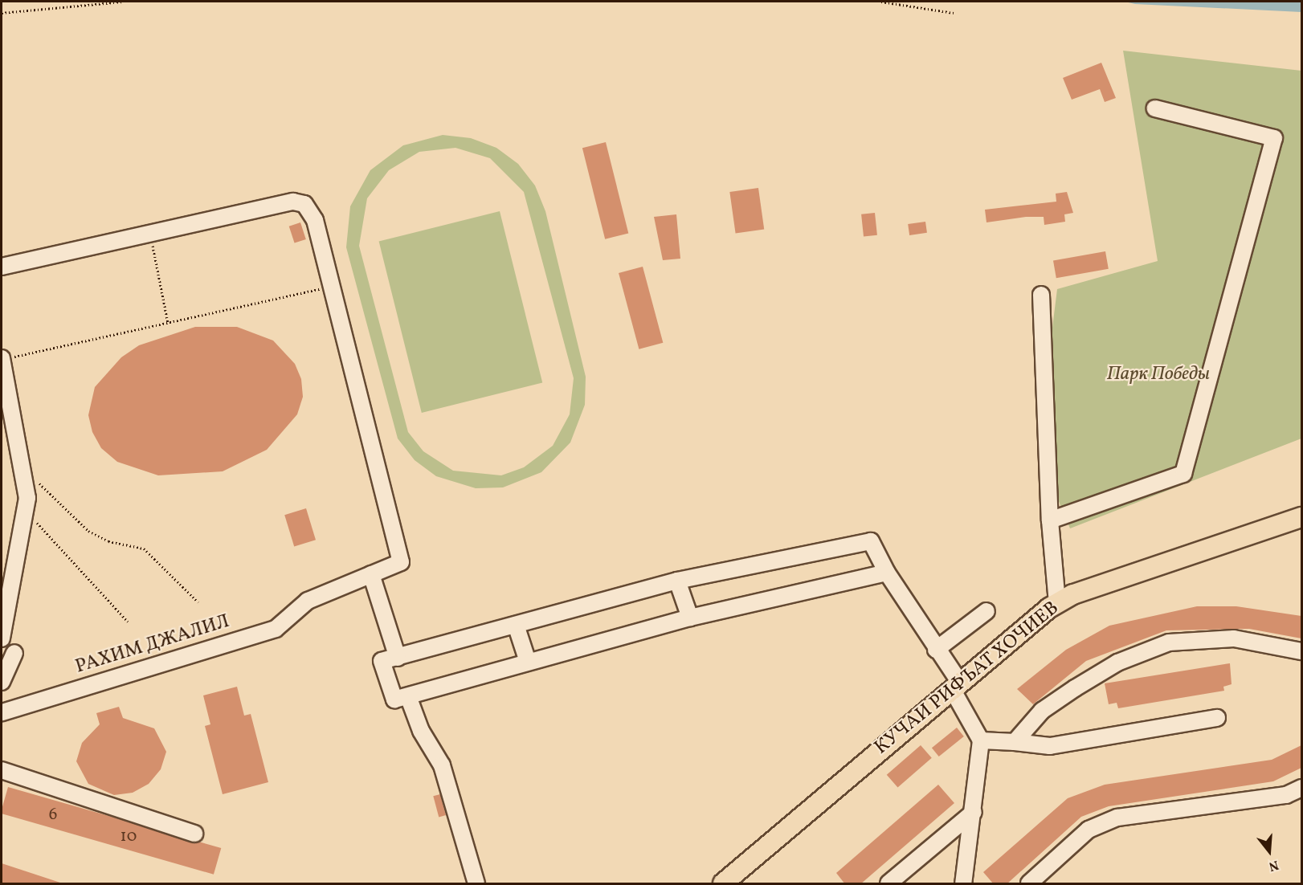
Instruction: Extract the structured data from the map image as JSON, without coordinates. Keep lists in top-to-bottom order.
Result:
{
  "streets": {
    "main road": ["КУЧАИ РИФЪАТ ХОЧИЕВ"],
    "street": ["РАХИМ ДЖАЛИЛ"]
  },
  "parks": ["Парк Победы"],
  "house_numbers": ["6", "10"],
  "north": "bottom"
}
